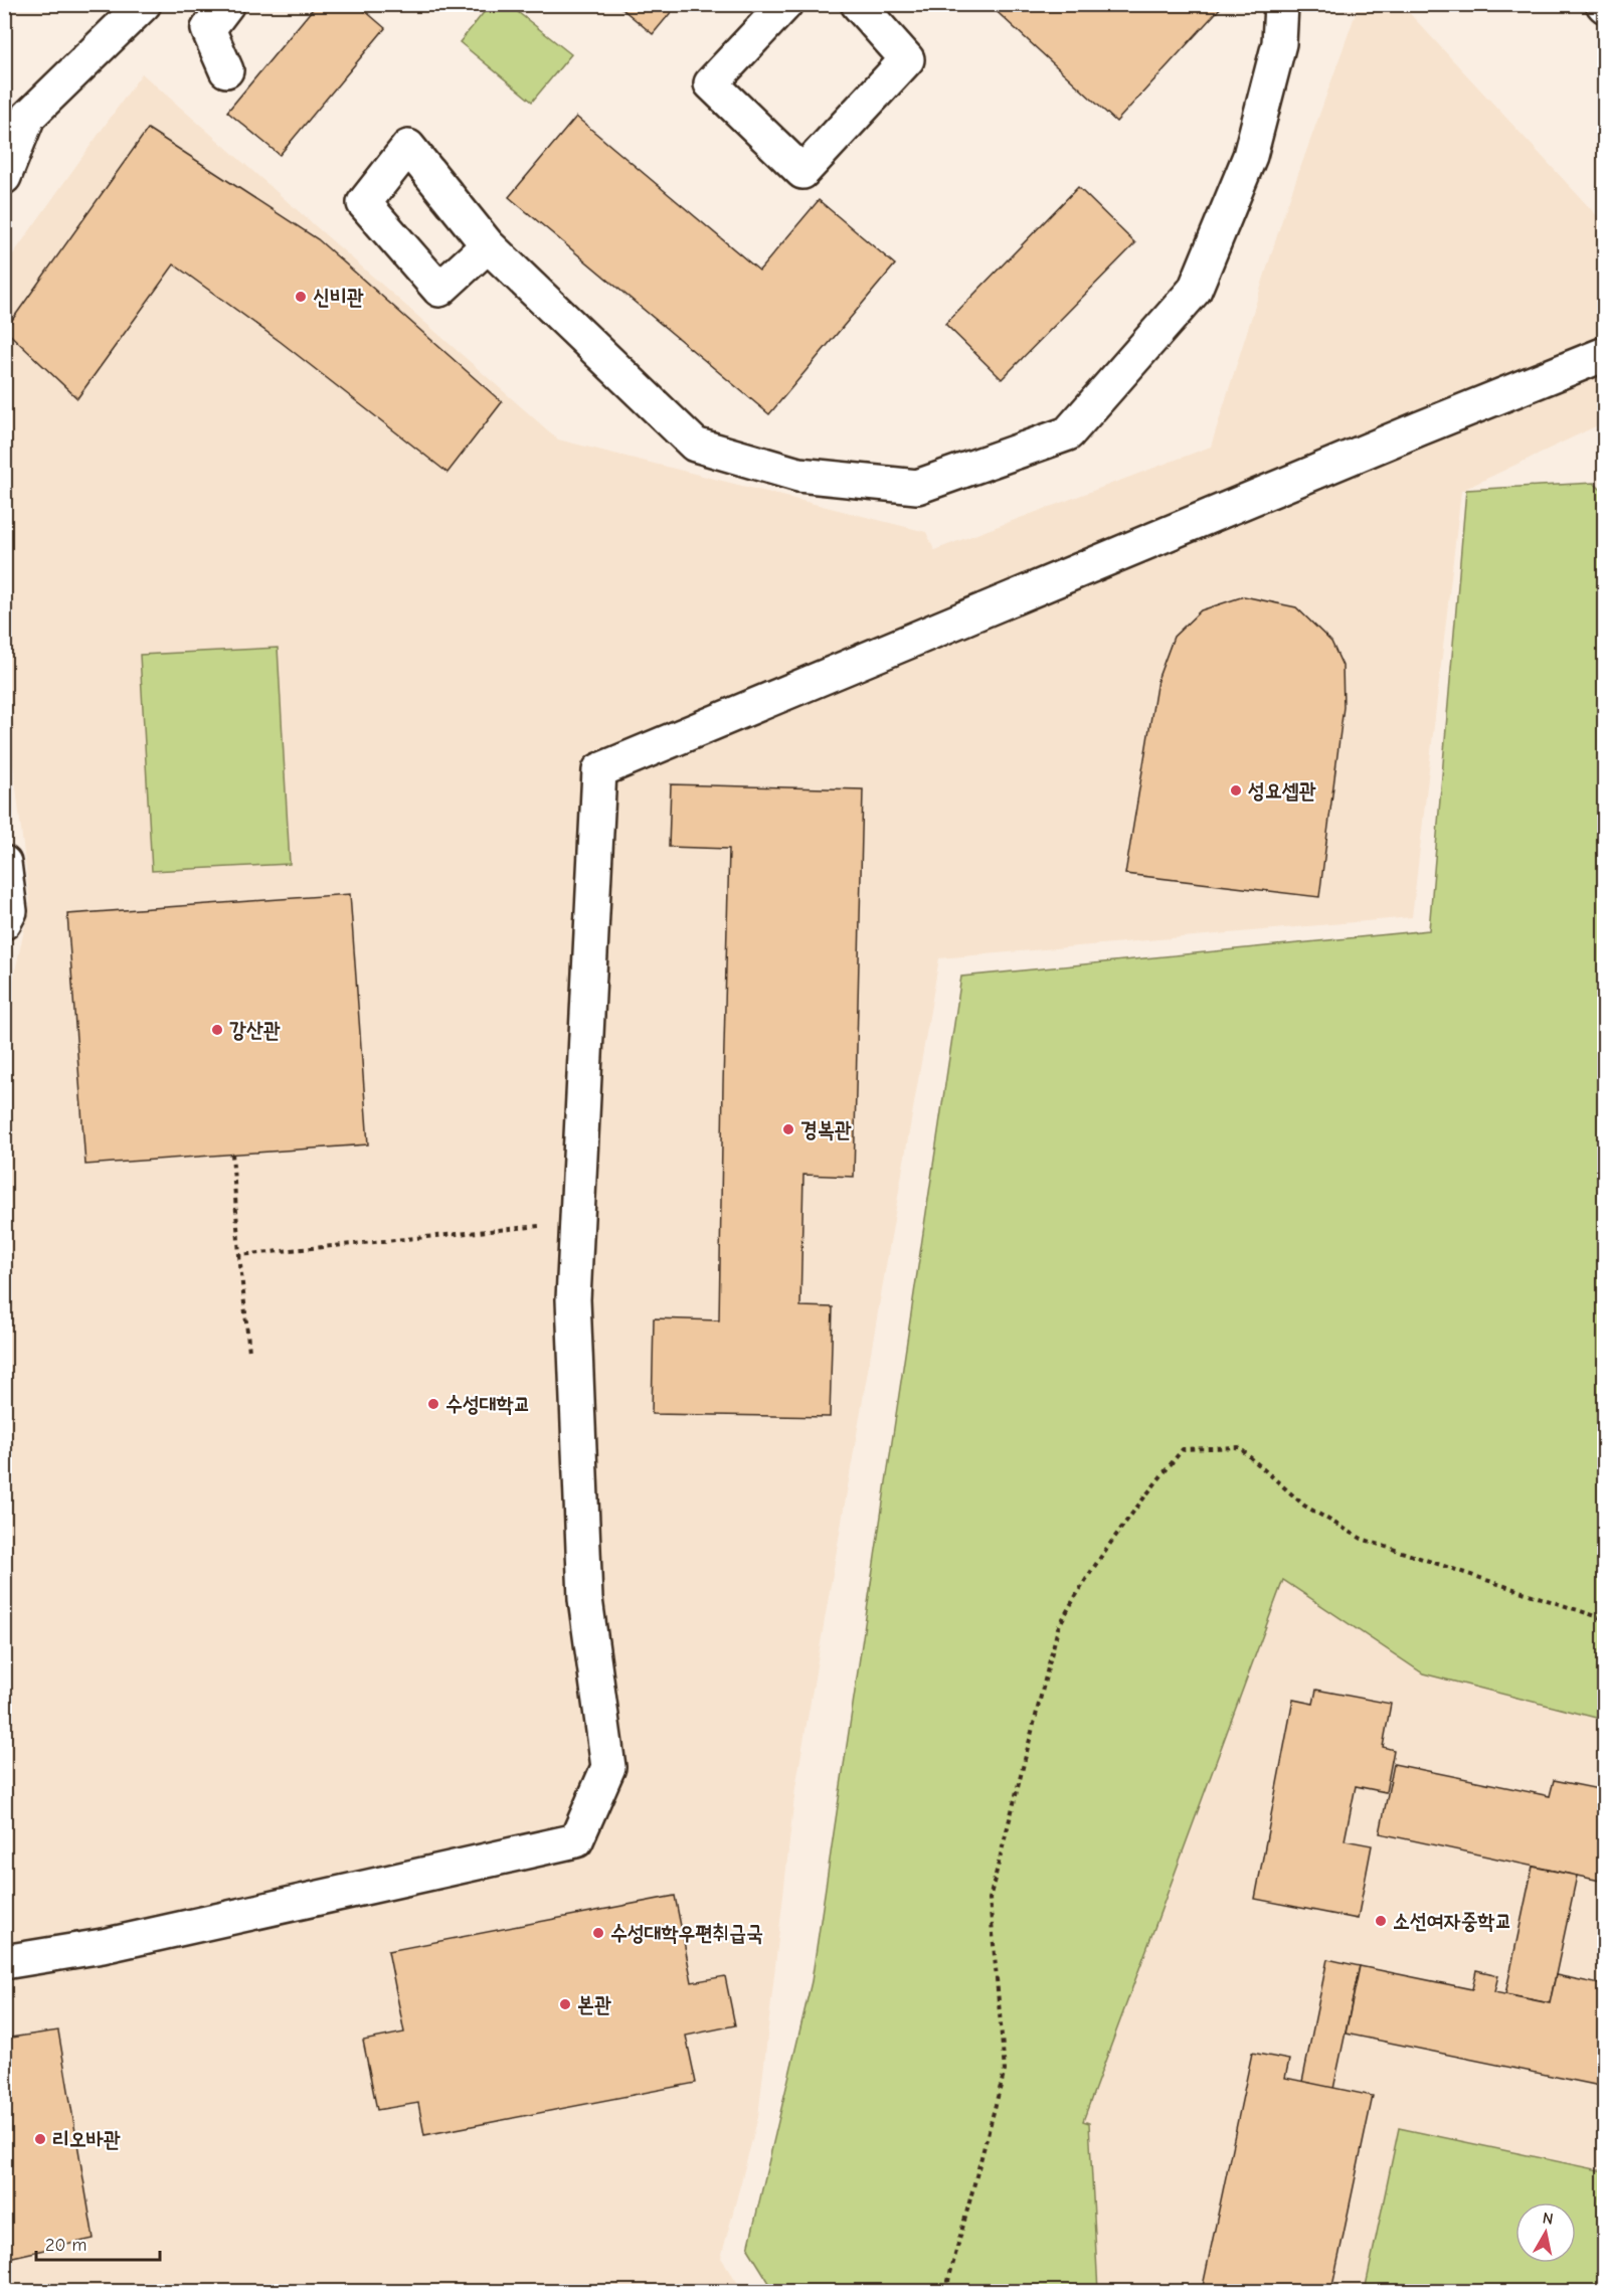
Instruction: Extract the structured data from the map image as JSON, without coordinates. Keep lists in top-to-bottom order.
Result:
{
  "places": [
    "신비관",
    "성요셉관",
    "강산관",
    "경복관",
    "수성대학교",
    "소선여자중학교",
    "수성대학우편취급국",
    "본관",
    "리오바관"
  ],
  "scale_bar": "20 m",
  "north": "top"
}
